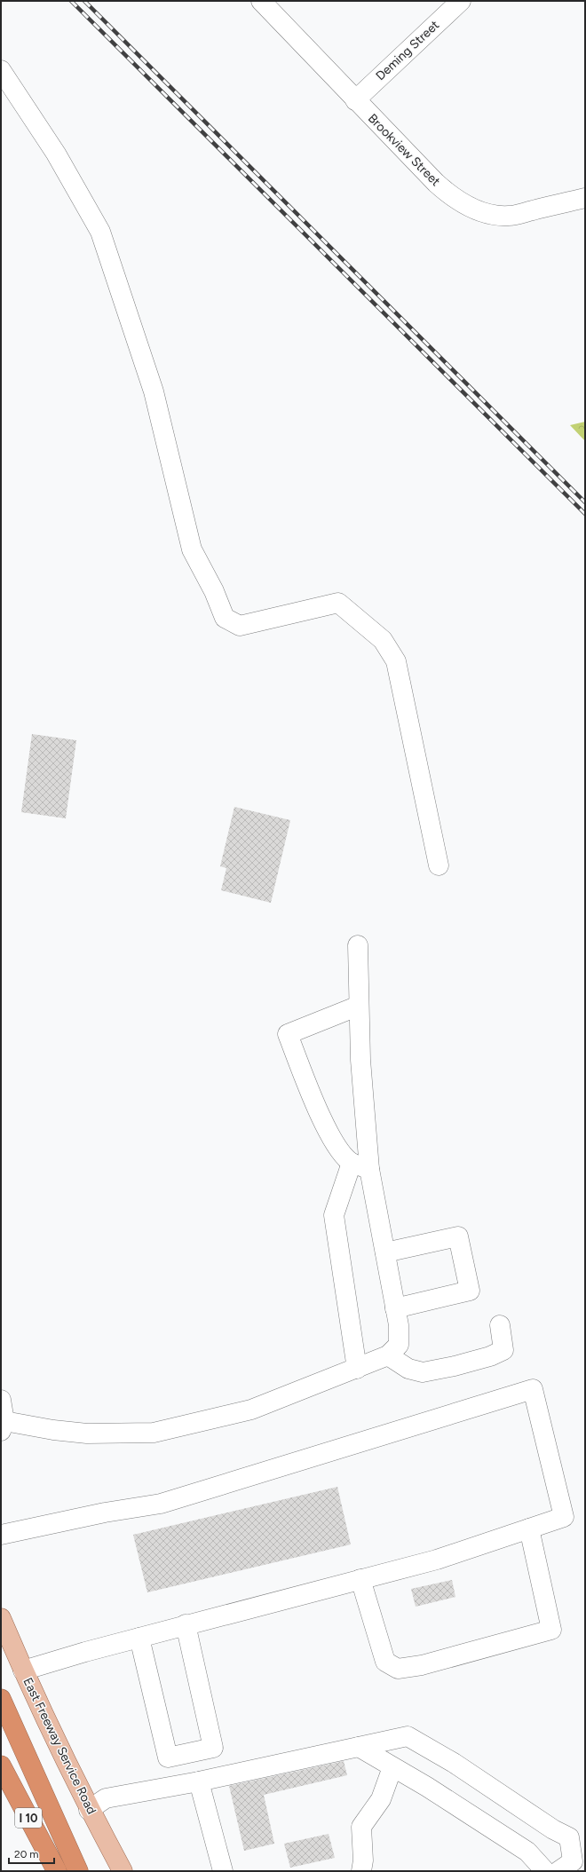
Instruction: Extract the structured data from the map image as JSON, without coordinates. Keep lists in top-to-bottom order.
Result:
{
  "streets": {
    "highway": ["I 10"],
    "main road": ["East Freeway Service Road"],
    "street": ["Deming Street", "Brookview Street"]
  },
  "crossings": [
    ["Deming Street", "Brookview Street"]
  ],
  "scale_bar": "20 m"
}
